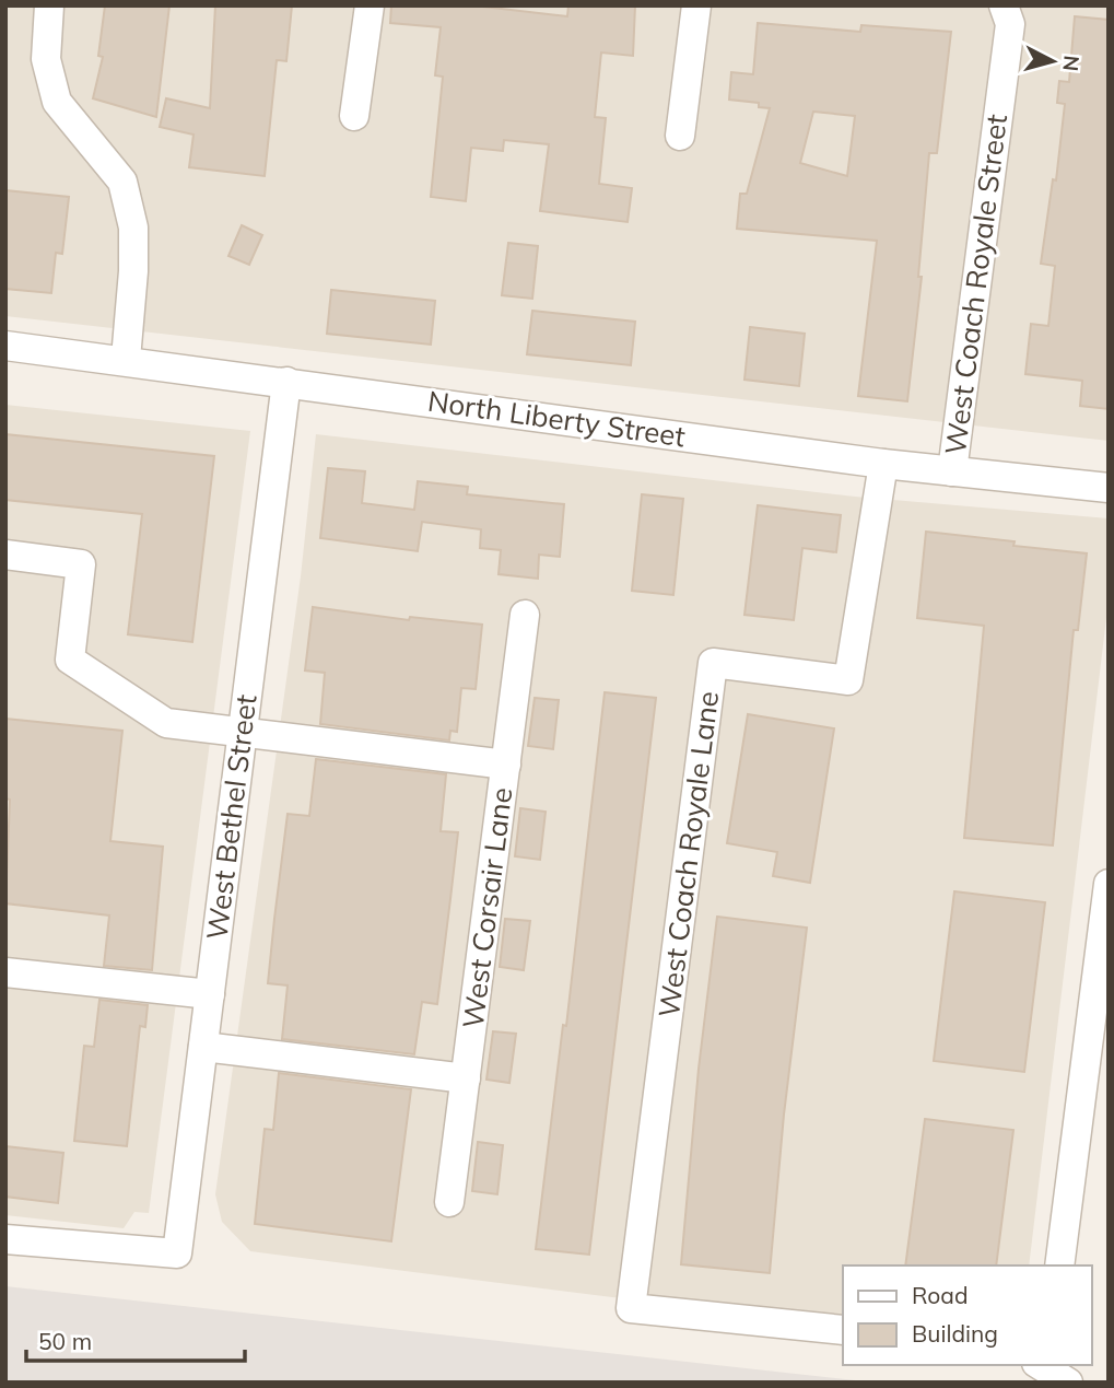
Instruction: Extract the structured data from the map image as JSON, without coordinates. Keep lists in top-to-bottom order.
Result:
{
  "streets": {
    "street": [
      "West Coach Royale Street",
      "North Liberty Street",
      "West Bethel Street",
      "West Coach Royale Lane",
      "West Corsair Lane"
    ]
  },
  "crossings": [
    ["West Coach Royale Street", "North Liberty Street"],
    ["North Liberty Street", "West Bethel Street"],
    ["North Liberty Street", "West Coach Royale Lane"]
  ],
  "legend": ["Road", "Building"],
  "scale_bar": "50 m",
  "north": "right"
}
